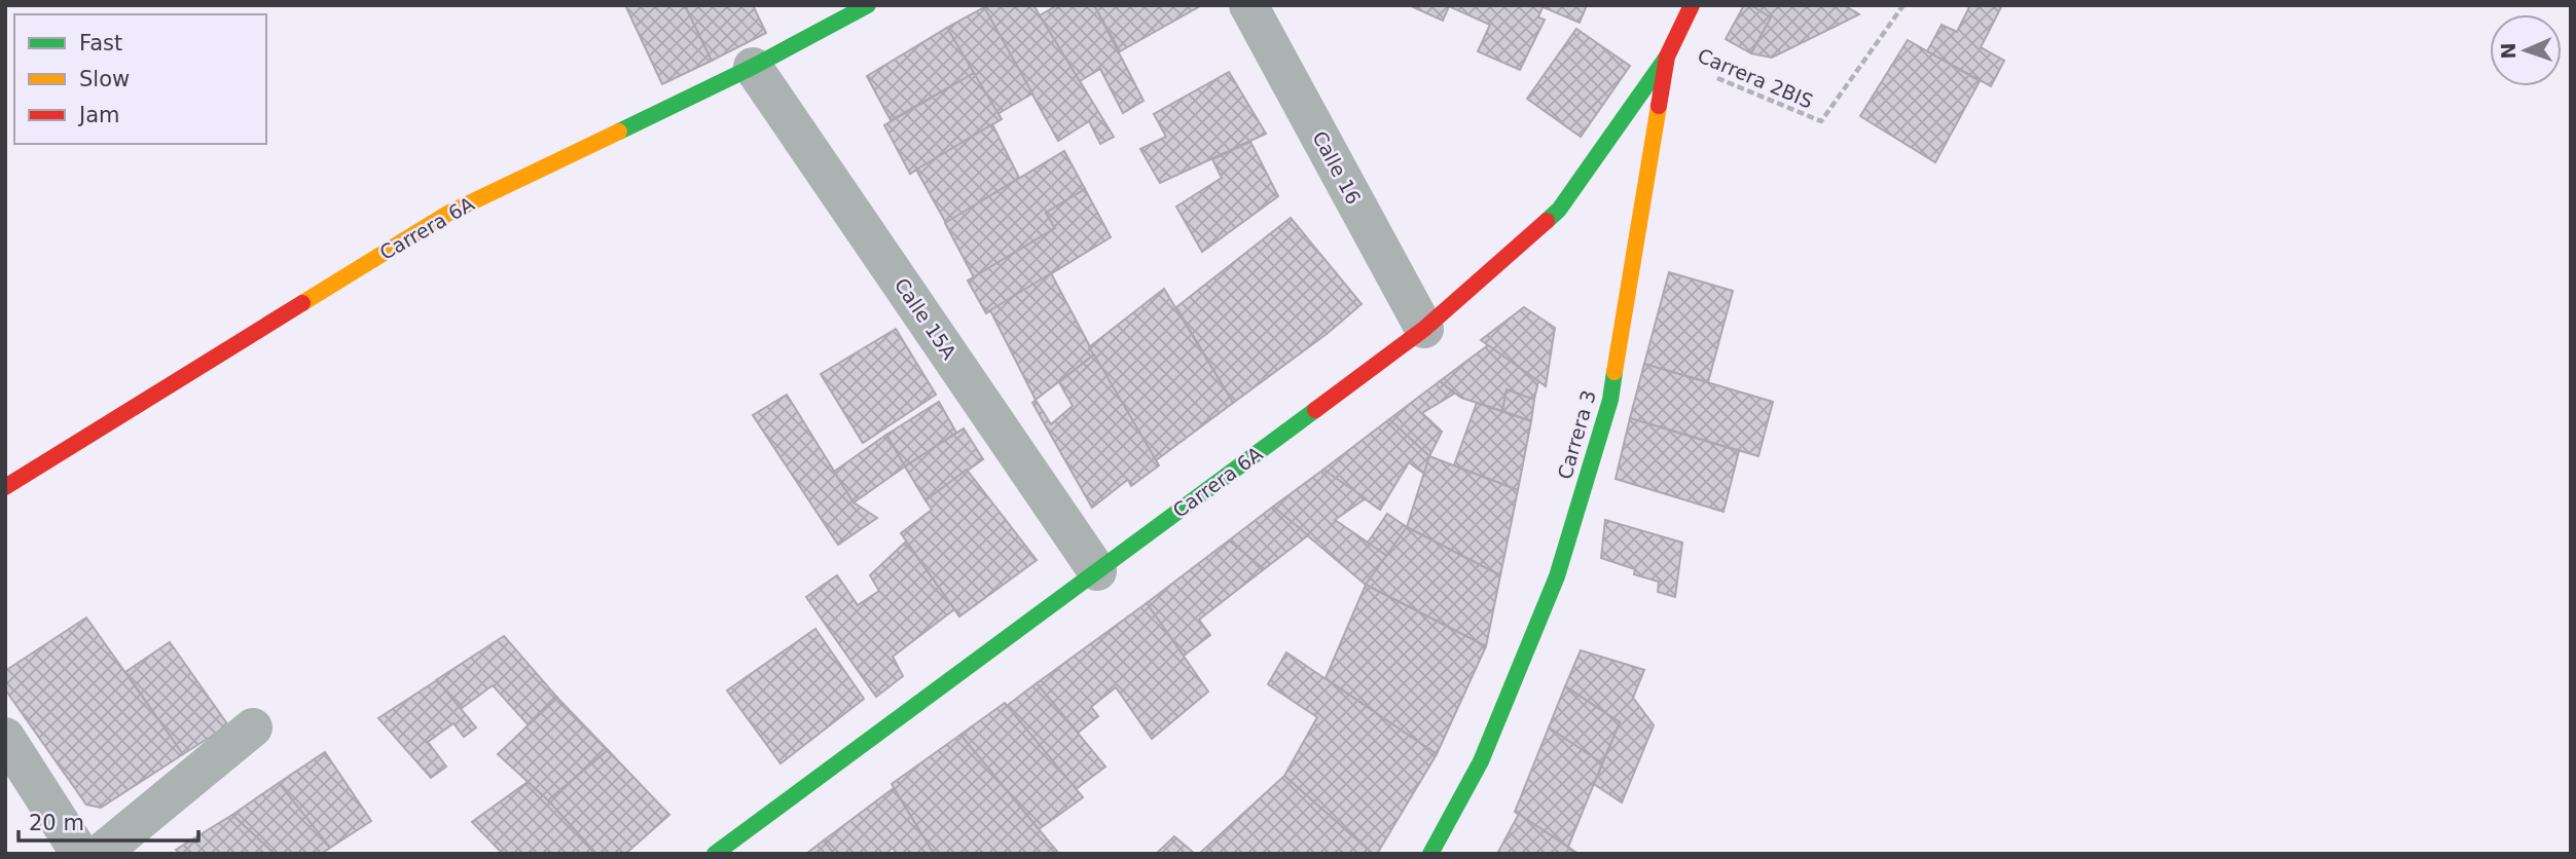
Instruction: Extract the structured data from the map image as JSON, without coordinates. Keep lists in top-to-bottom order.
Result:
{
  "streets": {
    "street": [
      "Calle 16",
      "Carrera 6A",
      "Calle 15A",
      "Carrera 3"
    ],
    "path": ["Carrera 2BIS"]
  },
  "crossings": [
    ["Carrera 2BIS", "Carrera 6A"],
    ["Carrera 2BIS", "Carrera 3"],
    ["Calle 16", "Carrera 6A"],
    ["Carrera 6A", "Calle 15A"],
    ["Carrera 6A", "Carrera 3"]
  ],
  "legend": ["Fast", "Slow", "Jam"],
  "scale_bar": "20 m",
  "north": "left"
}
